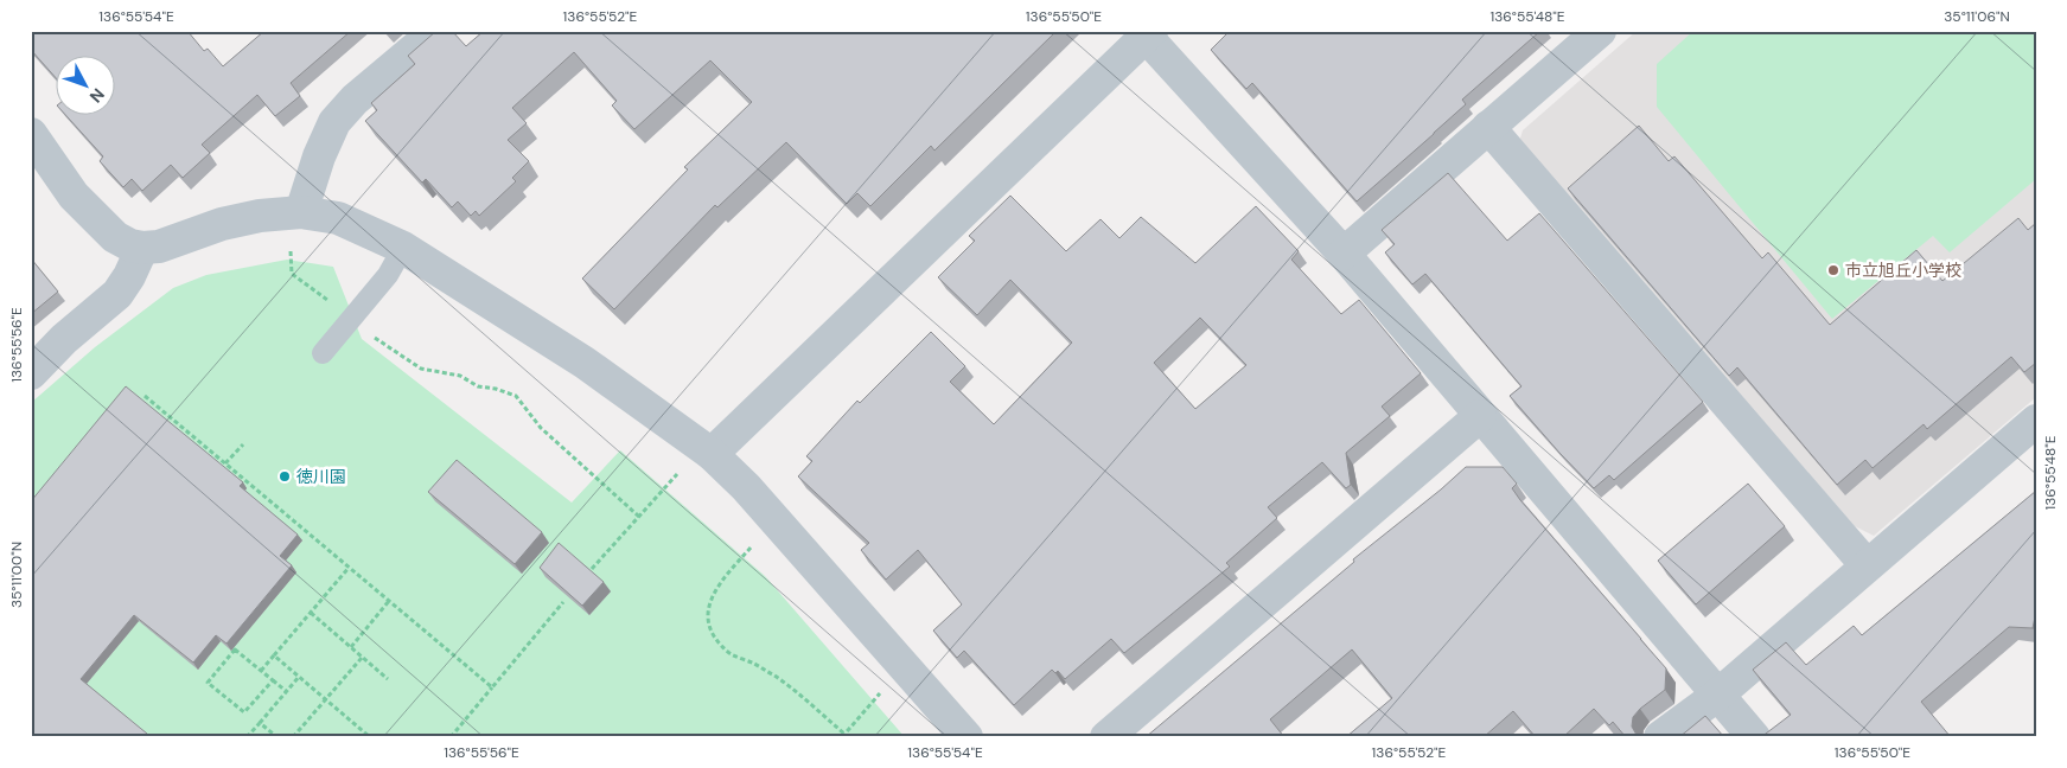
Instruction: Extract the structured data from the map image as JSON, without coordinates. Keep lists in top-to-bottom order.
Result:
{
  "places": ["市立旭丘小学校", "徳川園"],
  "north": "bottom right",
  "coordinates": [
    "136°55'54\"E",
    "136°55'52\"E",
    "136°55'50\"E",
    "136°55'48\"E",
    "35°11'06\"N",
    "136°55'56\"E",
    "35°11'00\"N"
  ]
}
